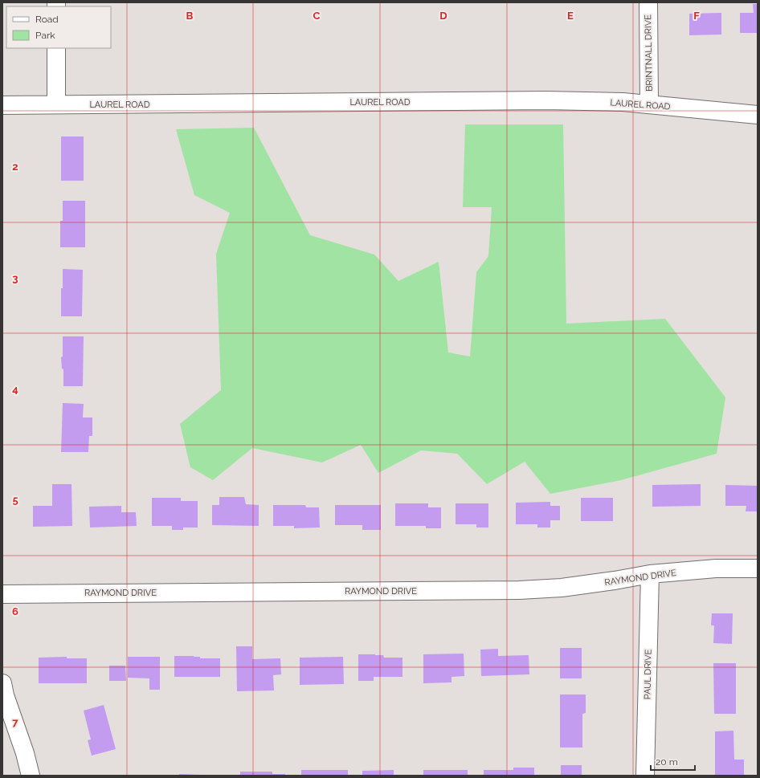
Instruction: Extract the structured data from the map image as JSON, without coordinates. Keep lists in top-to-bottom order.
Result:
{
  "streets": {
    "street": [
      "BRINTNALL DRIVE",
      "LAUREL ROAD",
      "RAYMOND DRIVE",
      "PAUL DRIVE"
    ]
  },
  "crossings": [
    ["BRINTNALL DRIVE", "LAUREL ROAD"],
    ["RAYMOND DRIVE", "PAUL DRIVE"]
  ],
  "legend": ["Road", "Park"],
  "scale_bar": "20 m",
  "grid": {
    "columns": [
      "B",
      "C",
      "D",
      "E",
      "F"
    ],
    "rows": [
      "2",
      "3",
      "4",
      "5",
      "6",
      "7"
    ]
  }
}
